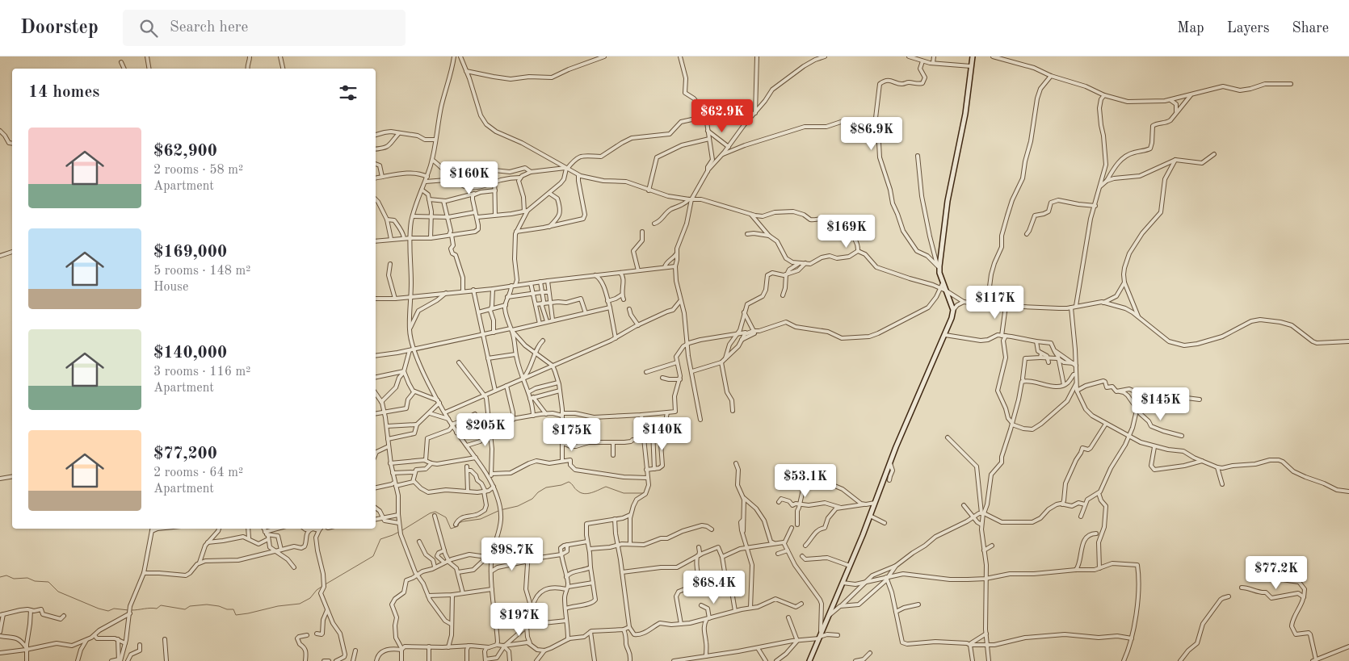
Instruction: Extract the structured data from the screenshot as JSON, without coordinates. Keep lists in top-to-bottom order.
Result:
{
  "page": {
    "header": "Doorstep",
    "search": "Search here",
    "nav": ["Map", "Layers", "Share"],
    "heading": "14 homes",
    "price": [
      "$62.9K",
      "$86.9K",
      "$160K",
      "$169K",
      "$117K",
      "$145K",
      "$205K",
      "$140K",
      "$175K",
      "$53.1K",
      "$98.7K",
      "$77.2K",
      "$68.4K",
      "$197K"
    ],
    "list": [
      {
        "name": "$62,900",
        "note": "2 rooms · 58 m² · Apartment"
      },
      {
        "name": "$169,000",
        "note": "5 rooms · 148 m² · House"
      },
      {
        "name": "$140,000",
        "note": "3 rooms · 116 m² · Apartment"
      },
      {
        "name": "$77,200",
        "note": "2 rooms · 64 m² · Apartment"
      }
    ]
  }
}
